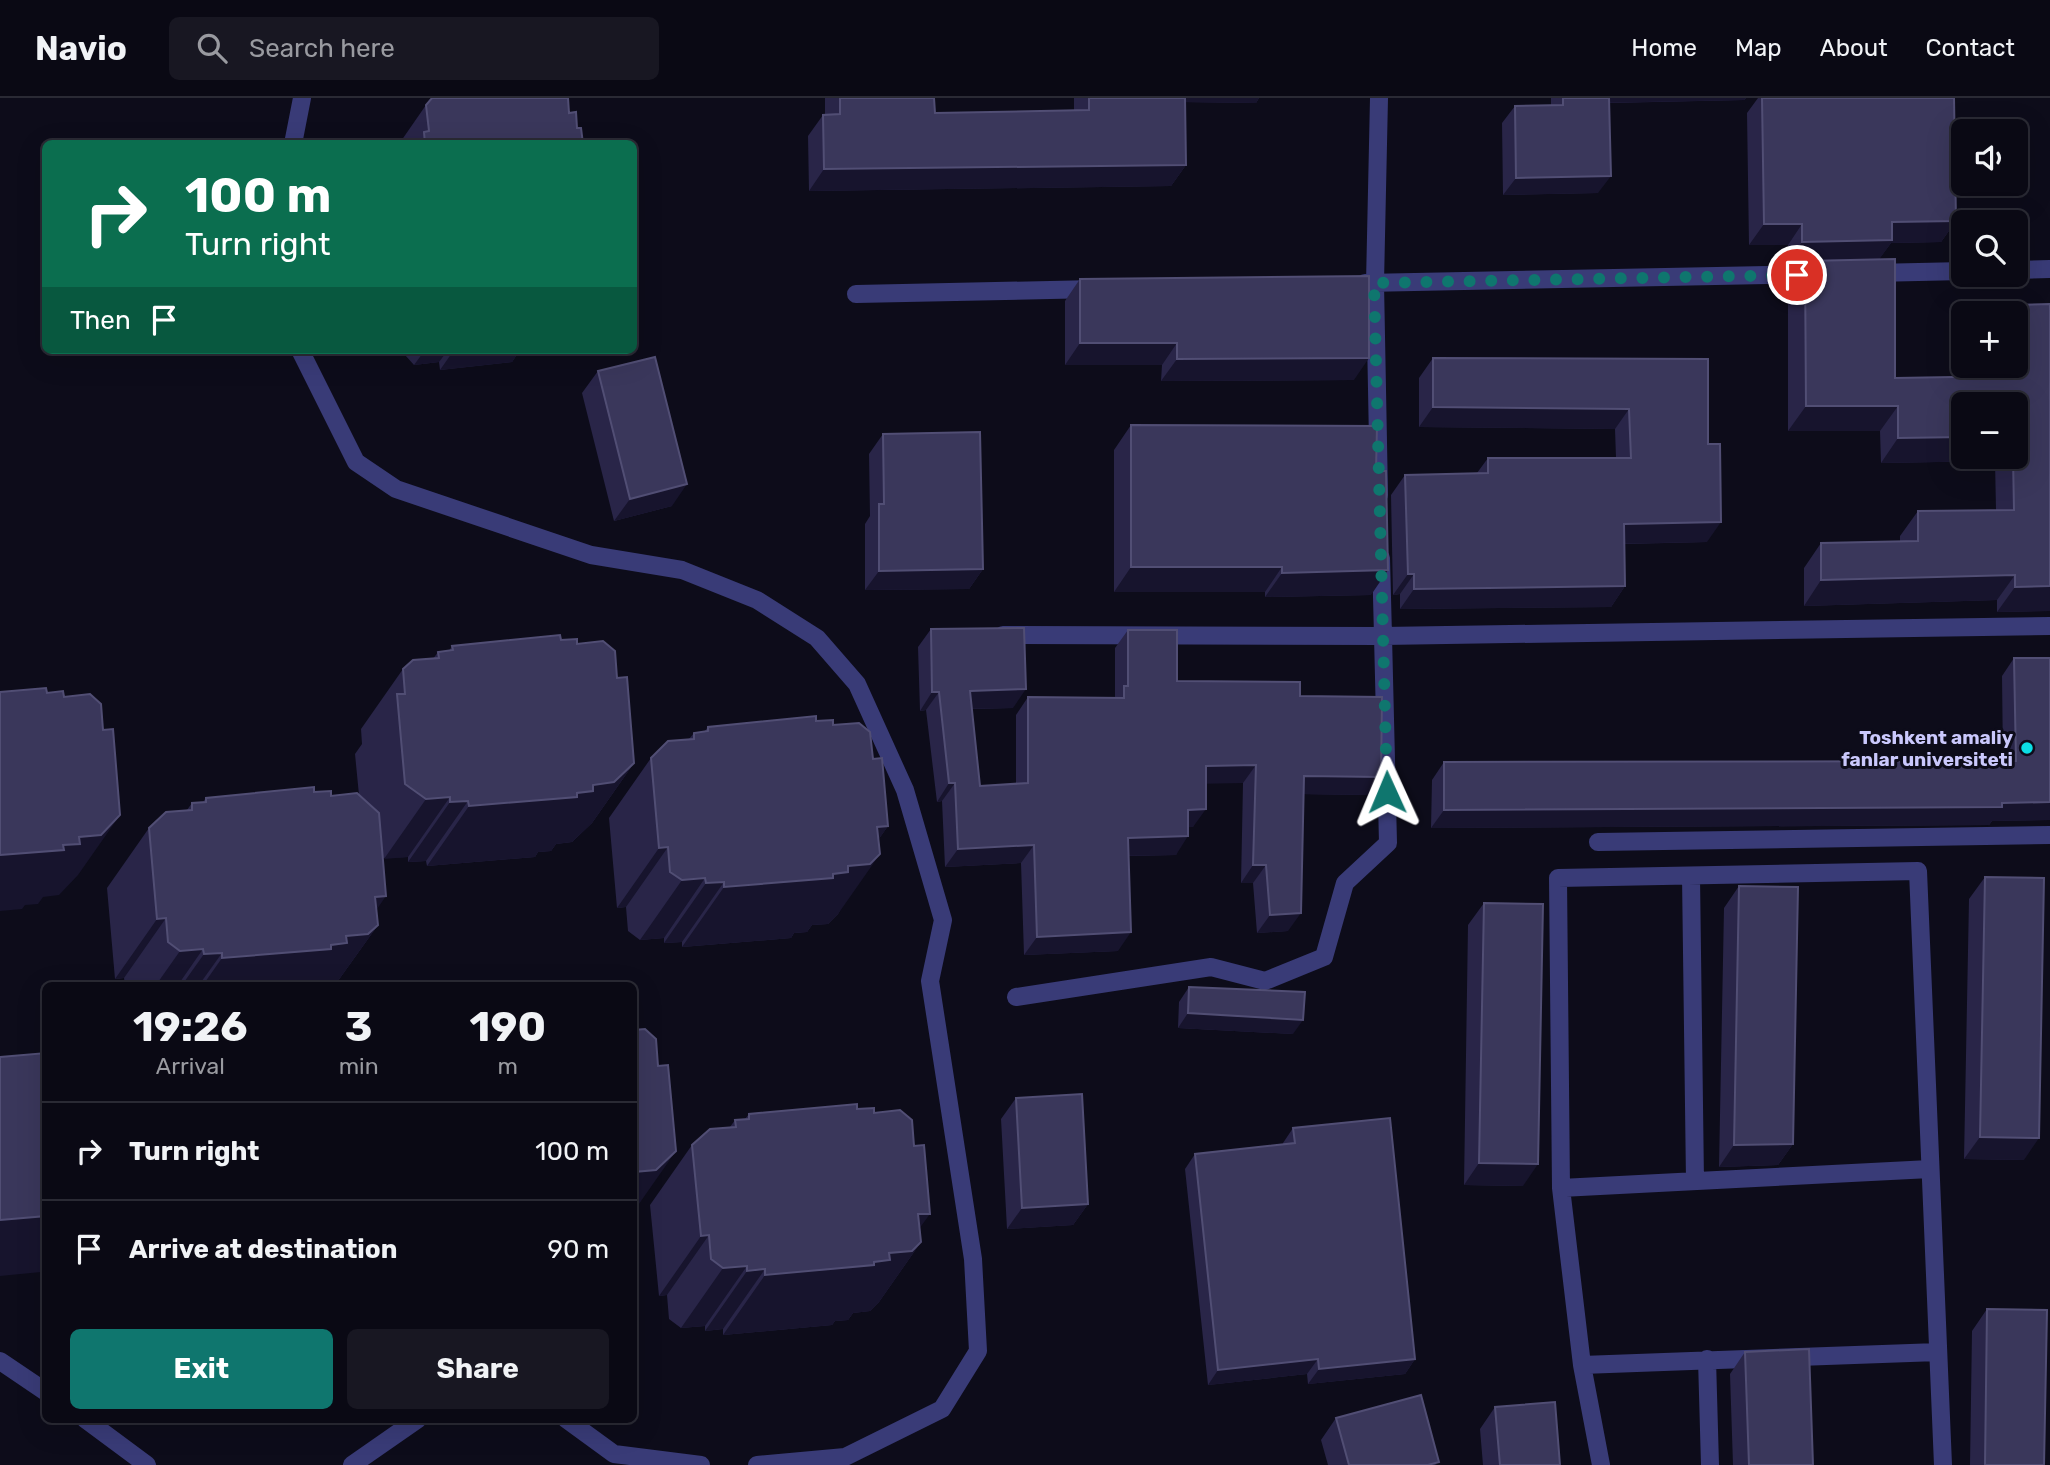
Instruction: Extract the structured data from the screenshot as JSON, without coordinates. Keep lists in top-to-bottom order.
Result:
{
  "places": ["Toshkent amaliy fanlar universiteti"],
  "page": {
    "header": "Navio",
    "search": "Search here",
    "nav": [
      "Home",
      "Map",
      "About",
      "Contact"
    ],
    "map_buttons": ["+", "−"],
    "turn": ["100 m", "Turn right"],
    "then": "Then",
    "eta": [
      "19:26",
      "Arrival",
      "3",
      "min",
      "190",
      "m"
    ],
    "list": [
      {
        "name": "Turn right",
        "value": "100 m"
      },
      {
        "name": "Arrive at destination",
        "value": "90 m"
      }
    ],
    "buttons": ["Exit", "Share"]
  }
}
